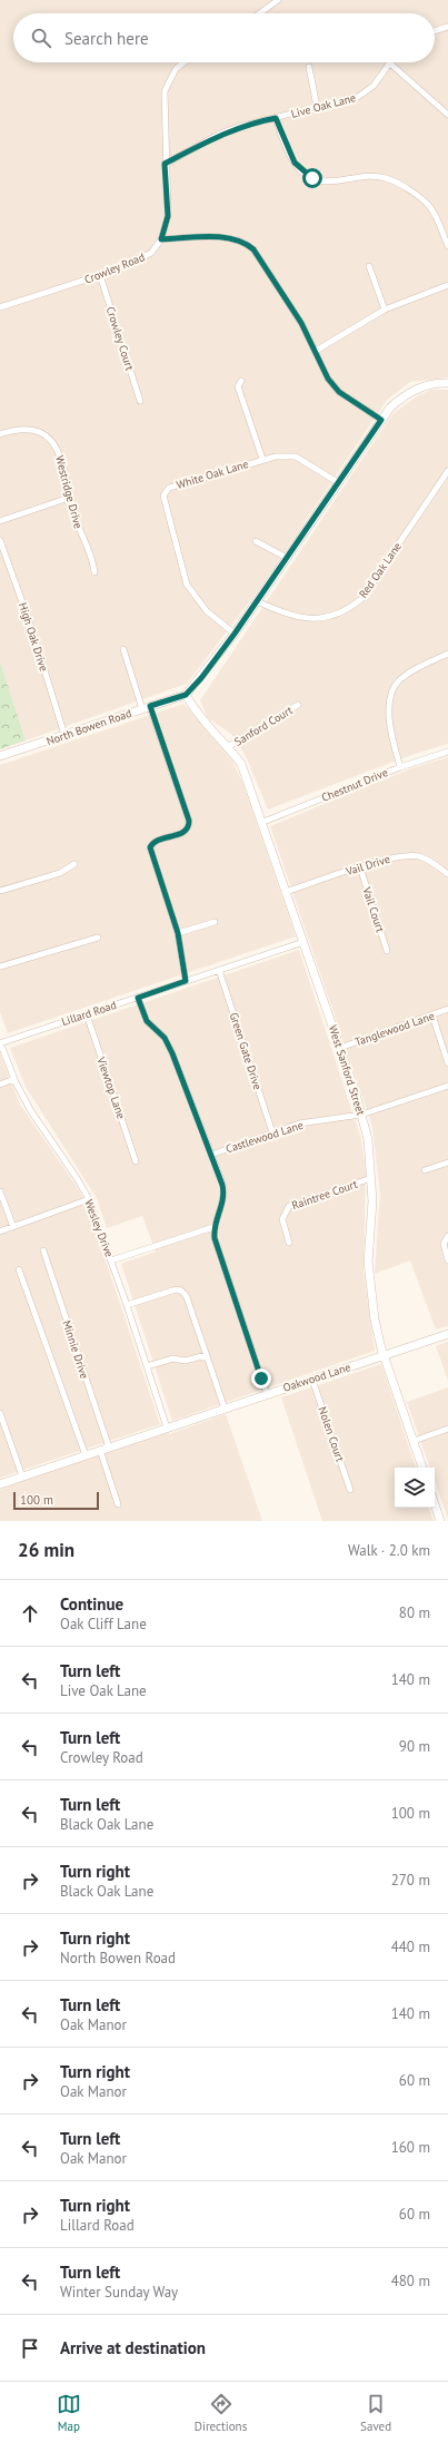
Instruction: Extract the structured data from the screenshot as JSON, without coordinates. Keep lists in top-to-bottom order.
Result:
{
  "streets": {
    "street": [
      "Live Oak Lane",
      "Crowley Road",
      "Crowley Court",
      "White Oak Lane",
      "Westridge Drive",
      "Red Oak Lane",
      "High Oak Drive",
      "Sanford Court",
      "North Bowen Road",
      "Chestnut Drive",
      "Vail Drive",
      "Vail Court",
      "Lillard Road",
      "Tanglewood Lane",
      "Green Gate Drive",
      "West Sanford Street",
      "Viewtop Lane",
      "Castlewood Lane",
      "Raintree Court",
      "Wesley Drive",
      "Minnie Drive",
      "Oakwood Lane",
      "Nolen Court"
    ]
  },
  "crossings": [
    ["Live Oak Lane", "Crowley Road"],
    ["Crowley Road", "Crowley Court"],
    ["High Oak Drive", "North Bowen Road"],
    ["Sanford Court", "West Sanford Street"],
    ["North Bowen Road", "West Sanford Street"],
    ["Chestnut Drive", "West Sanford Street"],
    ["Vail Drive", "Vail Court"],
    ["Vail Drive", "West Sanford Street"],
    ["Lillard Road", "Green Gate Drive"],
    ["Lillard Road", "West Sanford Street"],
    ["Lillard Road", "Viewtop Lane"],
    ["Lillard Road", "Wesley Drive"],
    ["Tanglewood Lane", "West Sanford Street"],
    ["Green Gate Drive", "Castlewood Lane"],
    ["West Sanford Street", "Castlewood Lane"],
    ["West Sanford Street", "Raintree Court"],
    ["West Sanford Street", "Oakwood Lane"],
    ["Wesley Drive", "Oakwood Lane"],
    ["Minnie Drive", "Oakwood Lane"],
    ["Oakwood Lane", "Nolen Court"]
  ],
  "scale_bar": "100 m",
  "page": {
    "search": "Search here",
    "scale": "100 m",
    "heading": ["26 min", "Walk · 2.0 km"],
    "list": [
      ["Continue", "Oak Cliff Lane", "80 m"],
      ["Turn left", "Live Oak Lane", "140 m"],
      ["Turn left", "Crowley Road", "90 m"],
      ["Turn left", "Black Oak Lane", "100 m"],
      ["Turn right", "Black Oak Lane", "270 m"],
      ["Turn right", "North Bowen Road", "440 m"],
      ["Turn left", "Oak Manor", "140 m"],
      ["Turn right", "Oak Manor", "60 m"],
      ["Turn left", "Oak Manor", "160 m"],
      ["Turn right", "Lillard Road", "60 m"],
      ["Turn left", "Winter Sunday Way", "480 m"],
      "Arrive at destination"
    ],
    "nav": ["Map", "Directions", "Saved"]
  }
}
